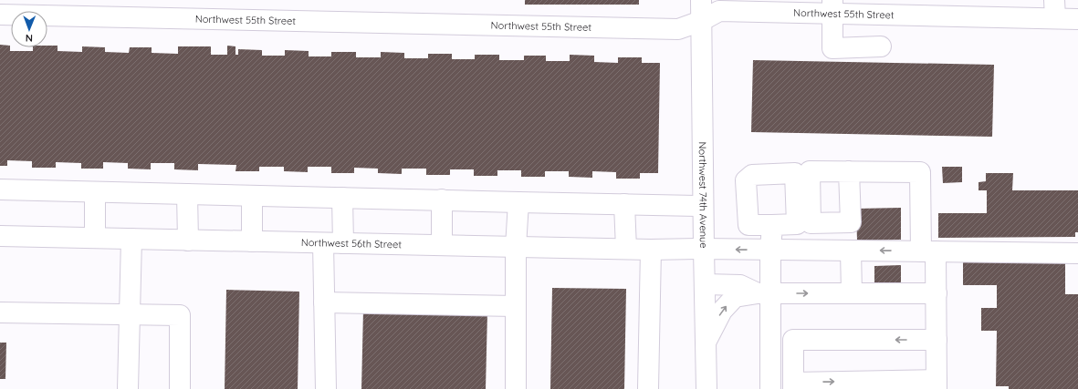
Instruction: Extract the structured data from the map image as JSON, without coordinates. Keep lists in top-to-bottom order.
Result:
{
  "streets": {
    "street": ["Northwest 55th Street", "Northwest 74th Avenue", "Northwest 56th Street"]
  },
  "crossings": [
    ["Northwest 55th Street", "Northwest 74th Avenue"],
    ["Northwest 74th Avenue", "Northwest 56th Street"]
  ],
  "north": "bottom"
}
